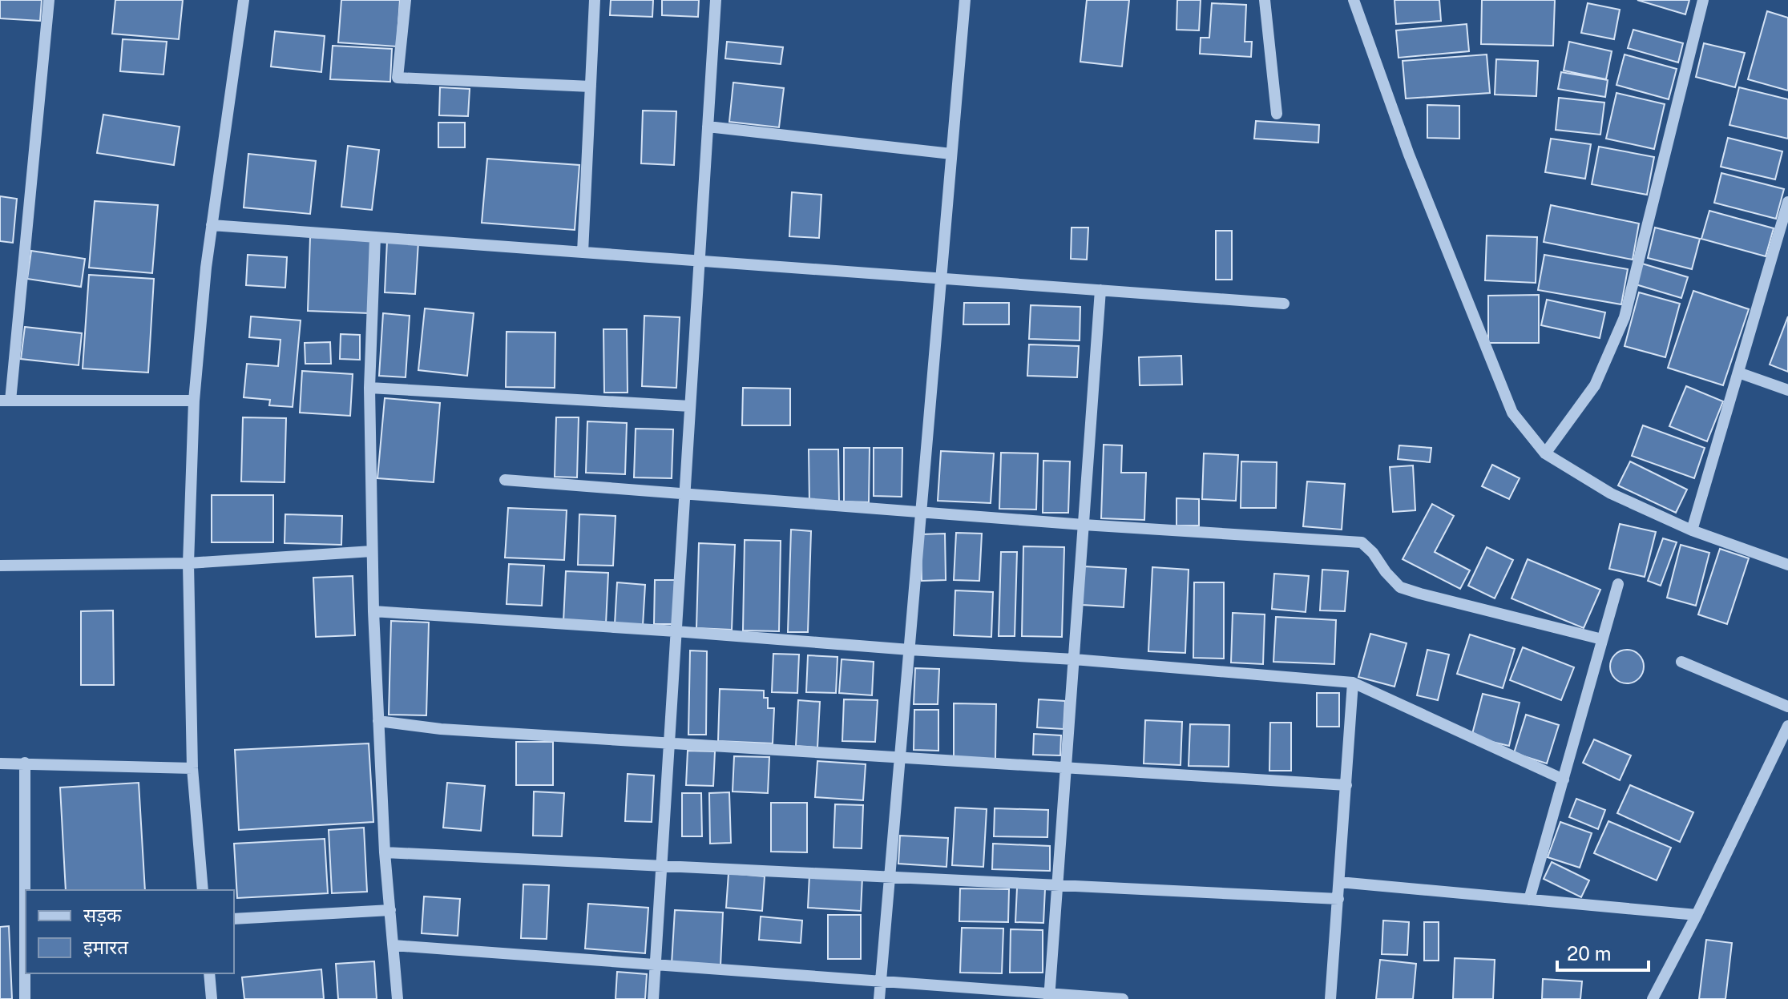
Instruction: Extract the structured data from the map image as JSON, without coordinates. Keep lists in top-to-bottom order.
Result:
{
  "legend": ["सड़क", "इमारत"],
  "scale_bar": "20 m"
}
